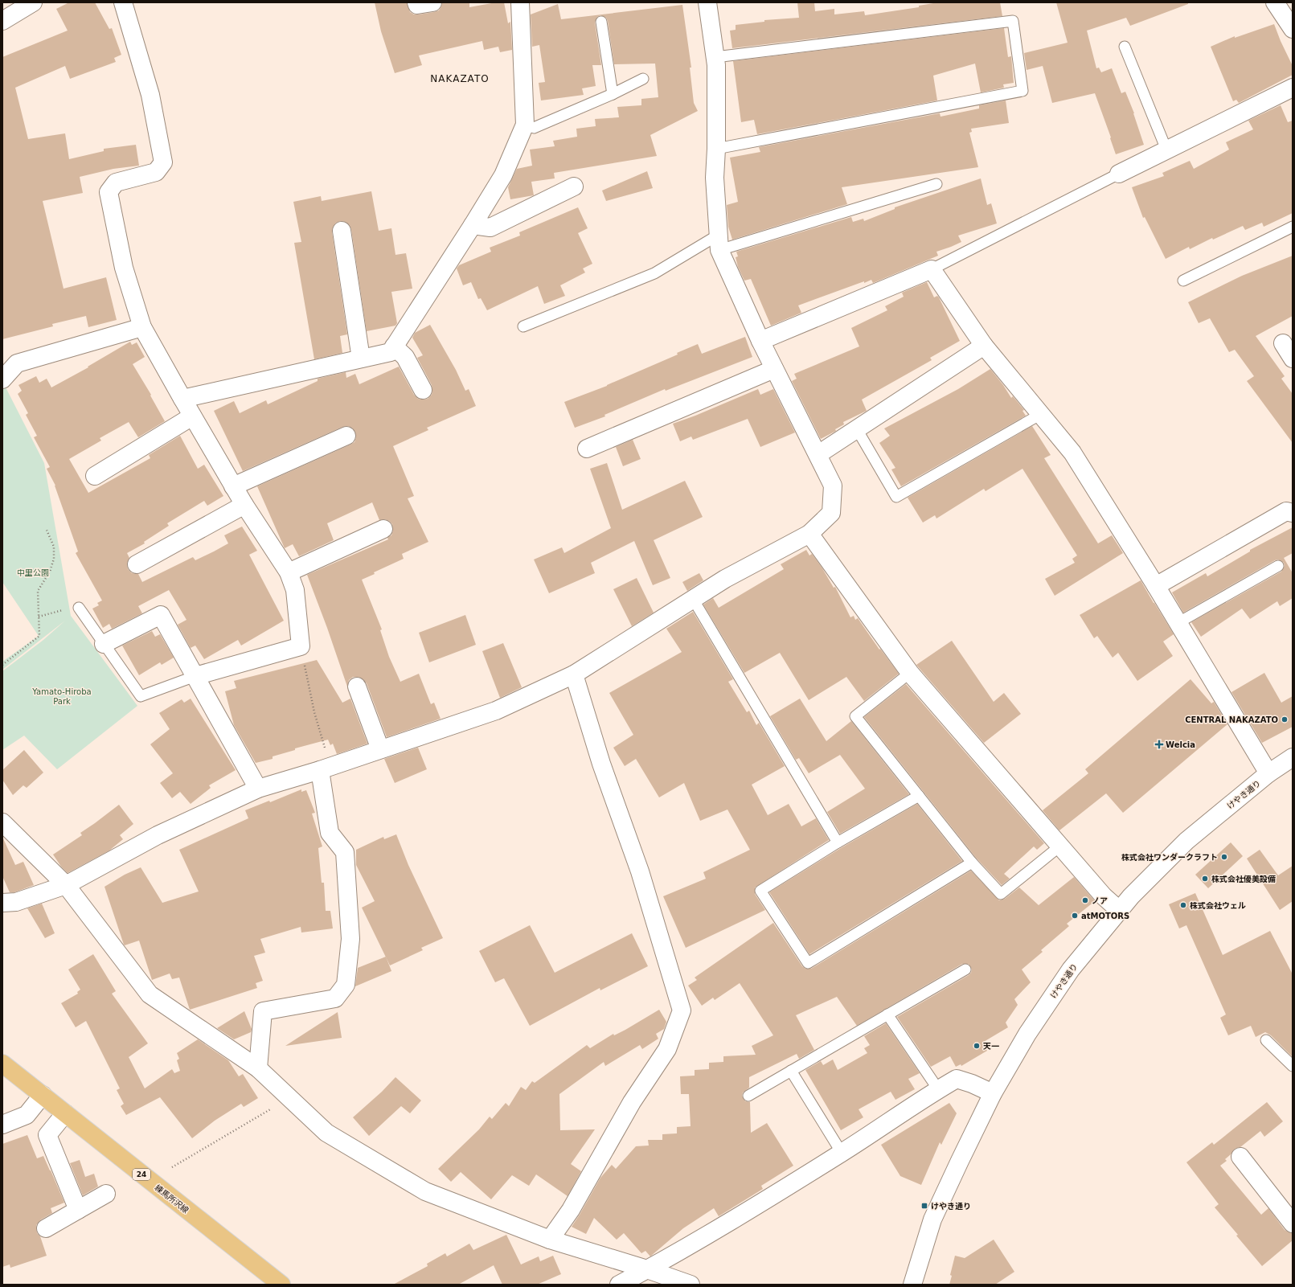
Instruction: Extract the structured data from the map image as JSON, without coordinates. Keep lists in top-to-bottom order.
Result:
{
  "streets": {
    "main road": ["24", "練馬所沢線"],
    "street": ["けやき通り"]
  },
  "districts": ["NAKAZATO"],
  "parks": ["中里公園", "Yamato-Hiroba Park"],
  "places": {
    "other": [
      "CENTRAL NAKAZATO",
      "株式会社ワンダークラフト",
      "株式会社優美設備",
      "ノア",
      "株式会社ウェル",
      "atMOTORS",
      "天一"
    ],
    "health": ["Welcia"],
    "transit": ["けやき通り"]
  }
}
